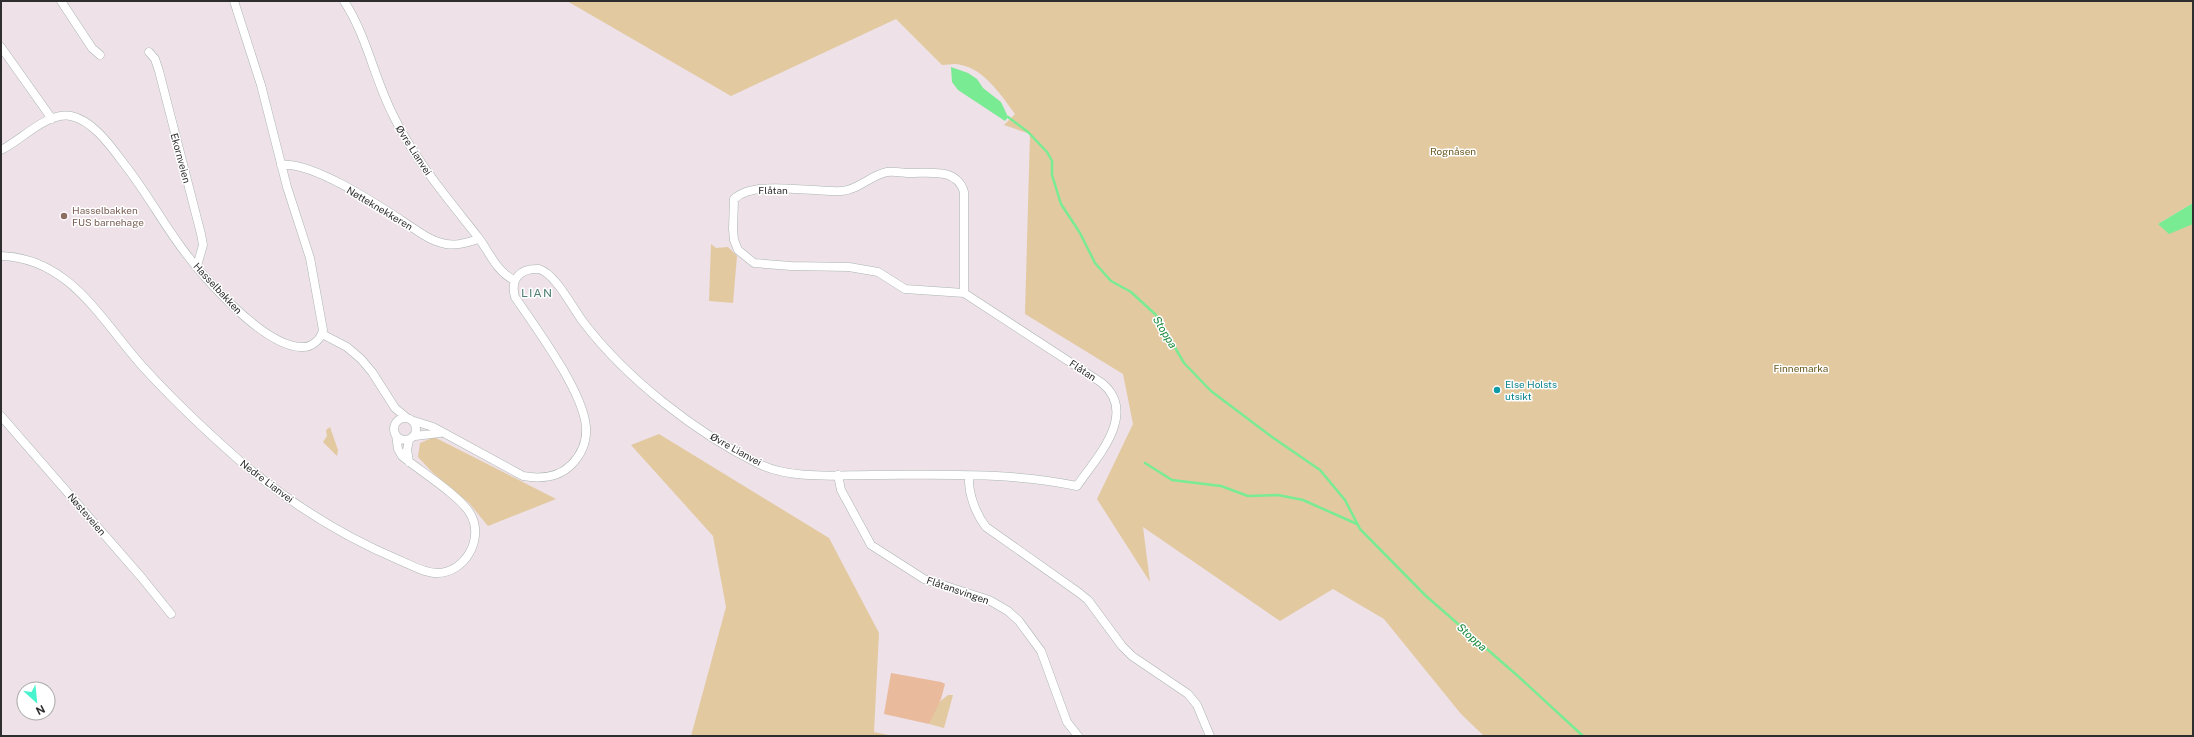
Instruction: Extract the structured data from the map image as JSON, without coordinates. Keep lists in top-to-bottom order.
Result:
{
  "streets": {
    "street": [
      "Øvre Lianvei",
      "Ekornveien",
      "Flåtan",
      "Nøtteknekkeren",
      "Hasselbakken",
      "Nedre Lianvei",
      "Nøsteveien",
      "Flåtansvingen"
    ]
  },
  "crossings": [
    ["Øvre Lianvei", "Flåtan"],
    ["Øvre Lianvei", "Nøtteknekkeren"],
    ["Øvre Lianvei", "Flåtansvingen"],
    ["Ekornveien", "Hasselbakken"]
  ],
  "districts": ["LIAN"],
  "water": ["Stoppa"],
  "parks": ["Rognåsen", "Finnemarka"],
  "places": ["Hasselbakken FUS barnehage", "Else Holsts utsikt"],
  "north": "bottom right"
}
